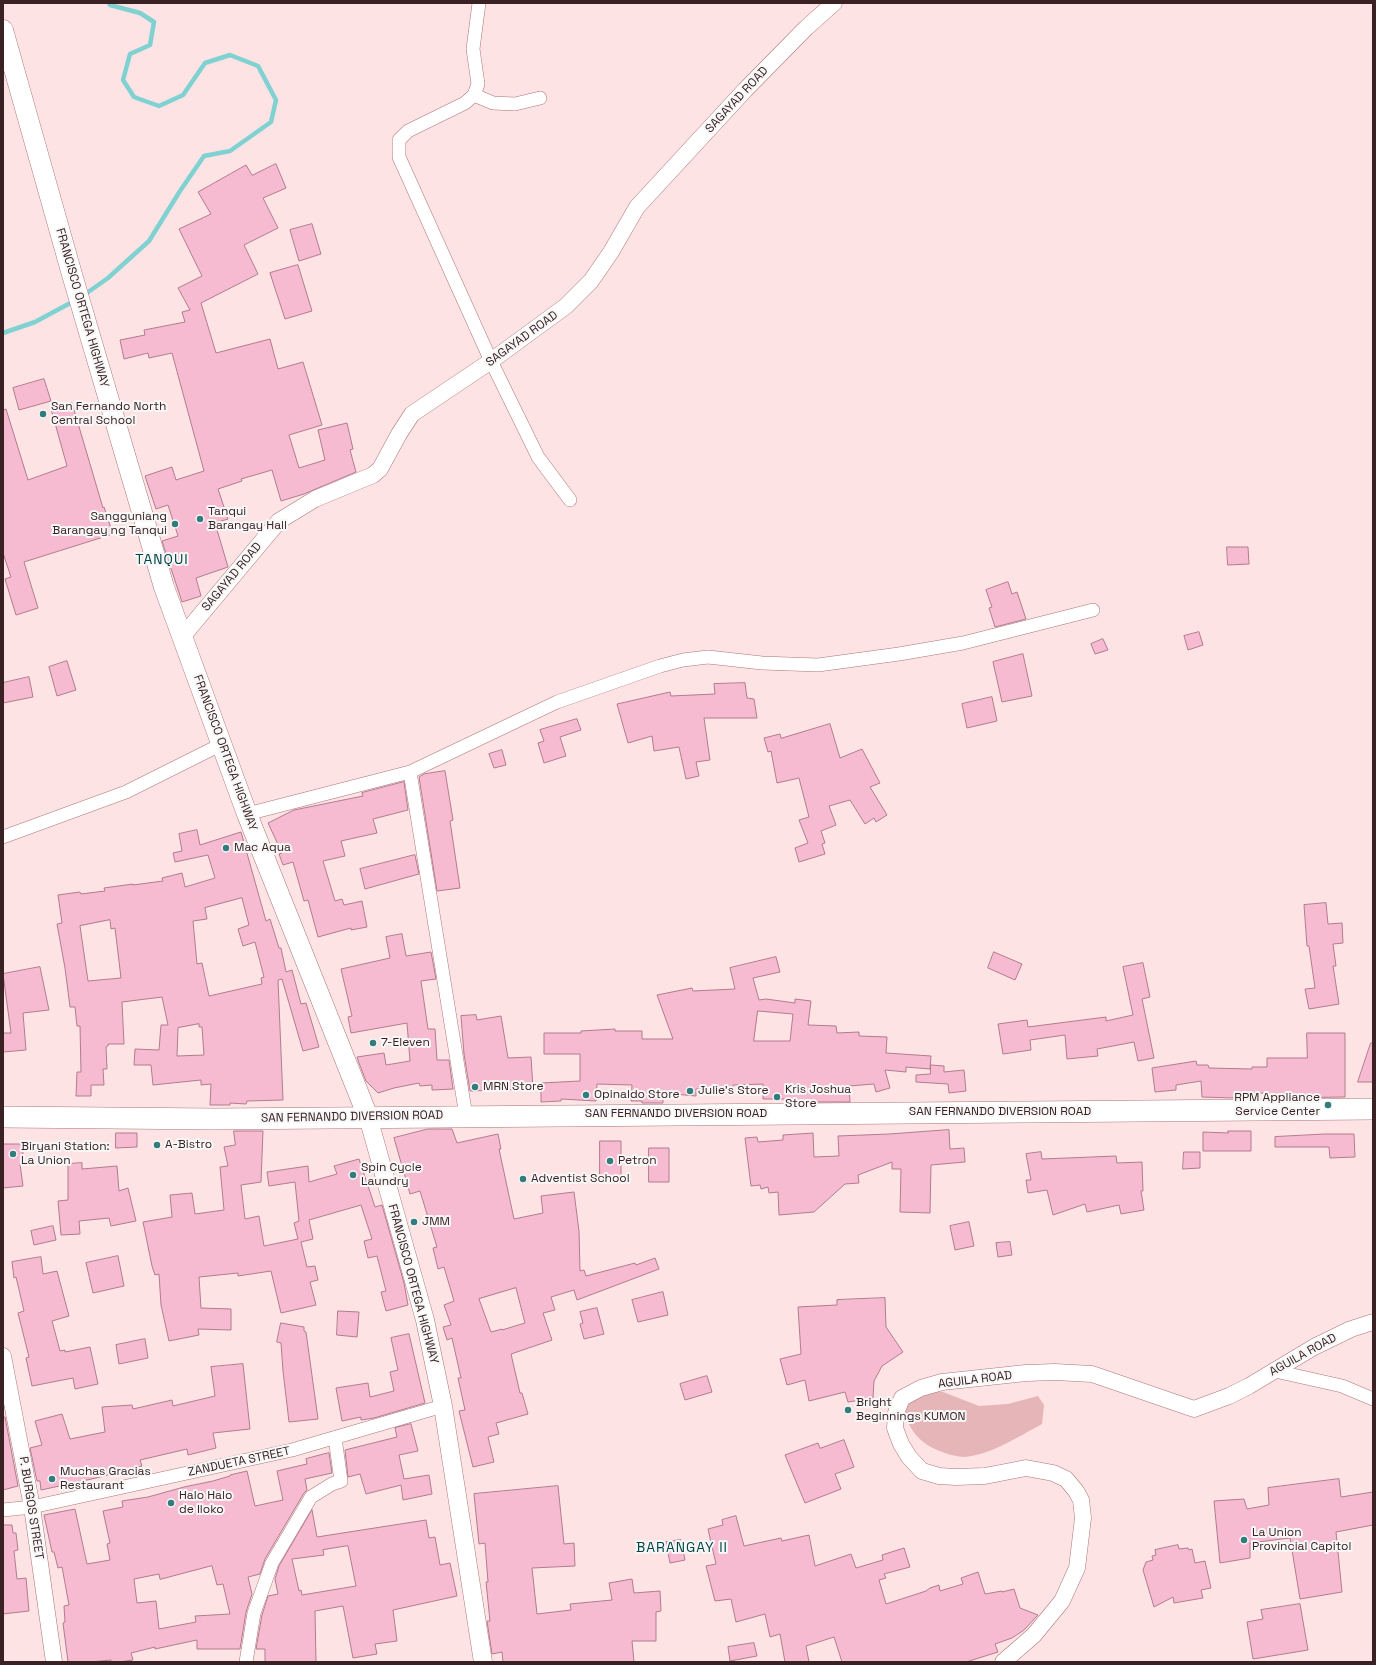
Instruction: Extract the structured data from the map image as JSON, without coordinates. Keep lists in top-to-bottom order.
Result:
{
  "streets": {
    "highway": ["SAN FERNANDO DIVERSION ROAD"],
    "main road": ["FRANCISCO ORTEGA HIGHWAY"],
    "street": [
      "SAGAYAD ROAD",
      "AGUILA ROAD",
      "ZANDUETA STREET",
      "P. BURGOS STREET"
    ]
  },
  "crossings": [
    ["SAGAYAD ROAD", "FRANCISCO ORTEGA HIGHWAY"],
    ["FRANCISCO ORTEGA HIGHWAY", "SAN FERNANDO DIVERSION ROAD"],
    ["FRANCISCO ORTEGA HIGHWAY", "ZANDUETA STREET"],
    ["ZANDUETA STREET", "P. BURGOS STREET"]
  ],
  "districts": ["TANQUI", "BARANGAY II"],
  "places": [
    "San Fernando North Central School",
    "Tanqui Barangay Hall",
    "Sangguniang Barangay ng Tanqui",
    "Mac Aqua",
    "7-Eleven",
    "MRN Store",
    "Julie's Store",
    "Opinaldo Store",
    "Kris Joshua Store",
    "RPM Appliance Service Center",
    "A-Bistro",
    "Biryani Station: La Union",
    "Petron",
    "Spin Cycle Laundry",
    "Adventist School",
    "JMM",
    "Bright Beginnings KUMON",
    "Muchas Gracias Restaurant",
    "Halo Halo de Iloko",
    "La Union Provincial Capitol"
  ]
}
